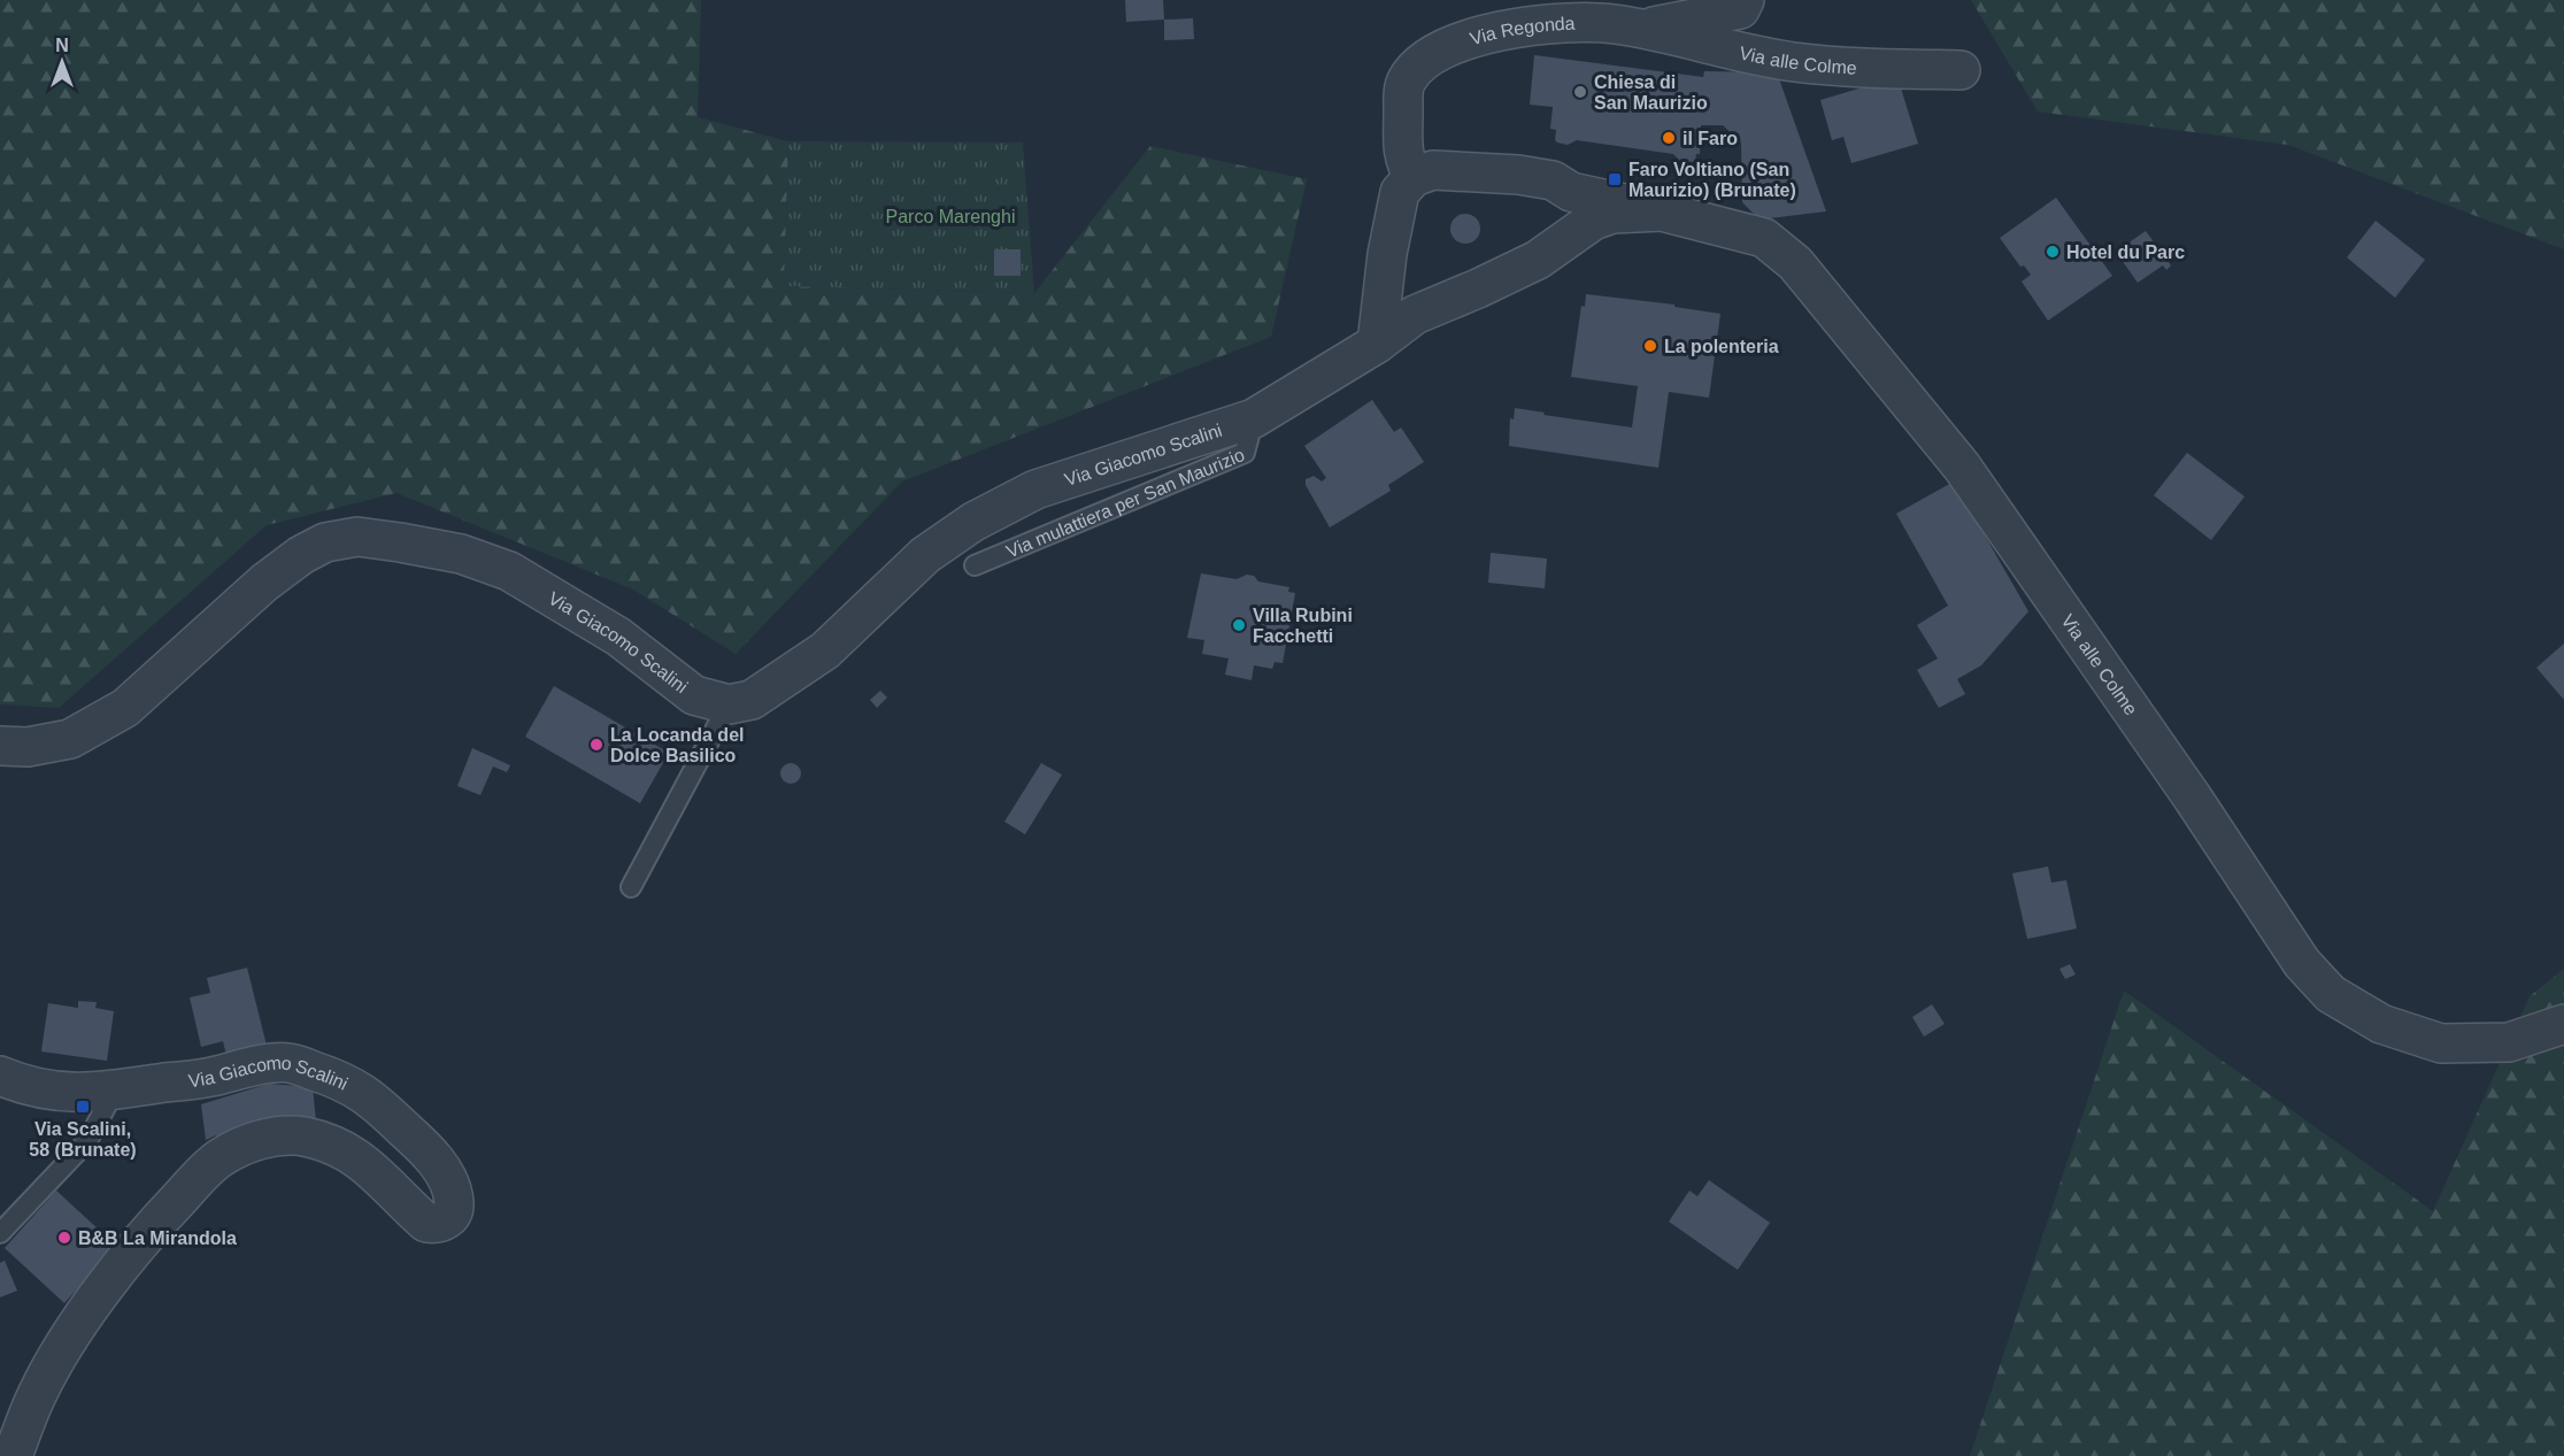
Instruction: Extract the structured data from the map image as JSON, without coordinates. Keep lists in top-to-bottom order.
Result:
{
  "streets": {
    "street": ["Via Regonda", "Via alle Colme", "Via Giacomo Scalini"],
    "lane": ["Via mulattiera per San Maurizio"]
  },
  "crossings": [
    ["Via Regonda", "Via alle Colme"],
    ["Via alle Colme", "Via Giacomo Scalini"],
    ["Via Giacomo Scalini", "Via mulattiera per San Maurizio"]
  ],
  "parks": ["Parco Marenghi"],
  "places": {
    "other": [
      "Chiesa di San Maurizio",
      "il Faro",
      "Hotel du Parc",
      "La polenteria",
      "Villa Rubini Facchetti",
      "La Locanda del Dolce Basilico",
      "B&B La Mirandola"
    ],
    "transit": ["Faro Voltiano (San Maurizio) (Brunate)", "Via Scalini, 58 (Brunate)"]
  },
  "north": "top"
}
